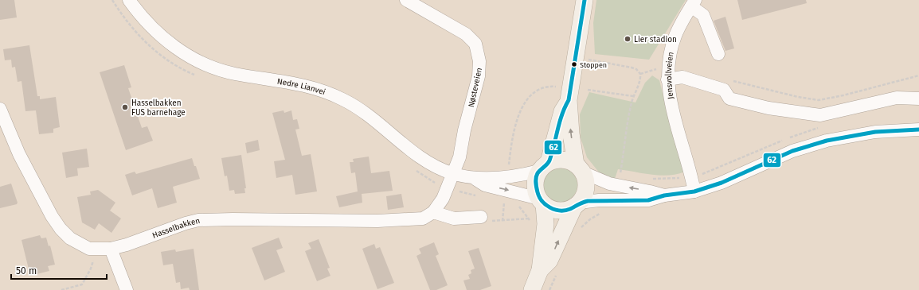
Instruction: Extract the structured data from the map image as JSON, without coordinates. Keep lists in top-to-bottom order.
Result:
{
  "streets": {
    "street": [
      "Jensvollveien",
      "Nedre Lianvei",
      "Nøsteveien",
      "Hasselbakken"
    ]
  },
  "crossings": [
    ["Nedre Lianvei", "Nøsteveien"],
    ["Nedre Lianvei", "Hasselbakken"],
    ["Nøsteveien", "Hasselbakken"]
  ],
  "places": ["Lier stadion", "Stoppen", "Hasselbakken FUS barnehage"],
  "lines": ["transit line 62"],
  "scale_bar": "50 m"
}
